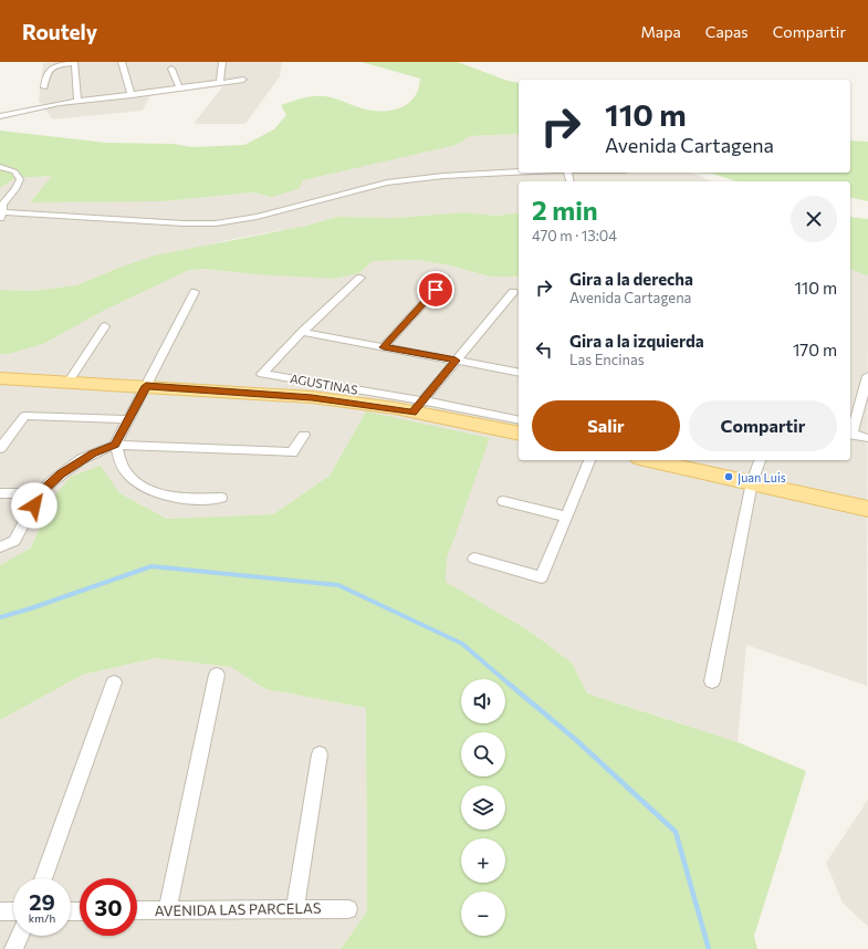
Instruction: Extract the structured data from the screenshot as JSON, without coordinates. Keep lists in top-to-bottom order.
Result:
{
  "streets": {
    "street": ["AGUSTINAS", "AVENIDA LAS PARCELAS"]
  },
  "places": ["Juan Luis"],
  "page": {
    "header": "Routely",
    "nav": ["Mapa", "Capas", "Compartir"],
    "turn": ["110 m", "Avenida Cartagena"],
    "heading": ["2 min", "470 m · 13:04"],
    "list": [
      {
        "name": "Gira a la derecha",
        "note": "Avenida Cartagena",
        "value": "110 m"
      },
      {
        "name": "Gira a la izquierda",
        "note": "Las Encinas",
        "value": "170 m"
      }
    ],
    "buttons": ["Salir", "Compartir"],
    "map_buttons": ["+", "−"],
    "speed": "29 km/h",
    "limit": "30"
  }
}
